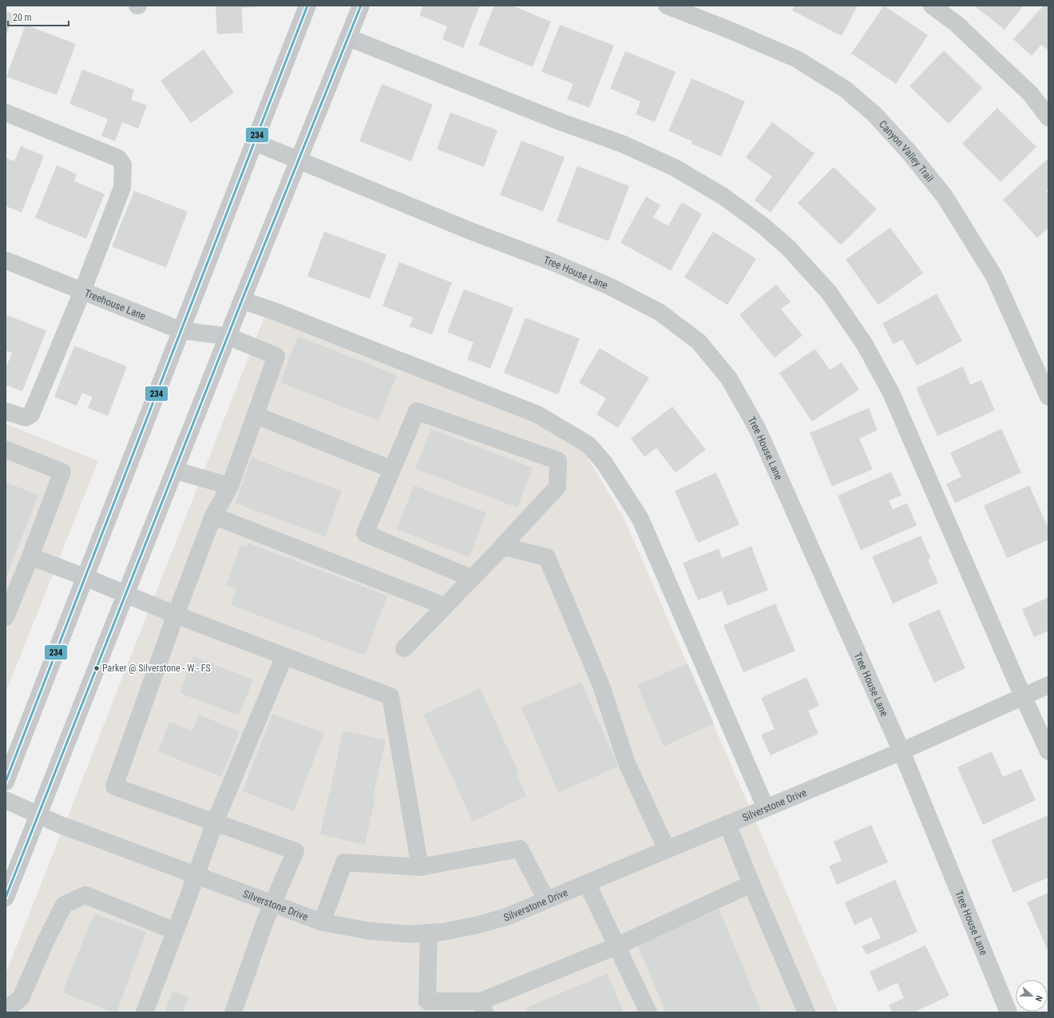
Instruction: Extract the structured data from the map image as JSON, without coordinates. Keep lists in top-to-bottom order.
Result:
{
  "streets": {
    "street": [
      "Canyon Valley Trail",
      "Tree House Lane",
      "Treehouse Lane",
      "Silverstone Drive"
    ]
  },
  "crossings": [
    ["Tree House Lane", "Silverstone Drive"]
  ],
  "places": ["Parker @ Silverstone - W - FS"],
  "lines": ["transit line 234"],
  "scale_bar": "20 m",
  "north": "right"
}
